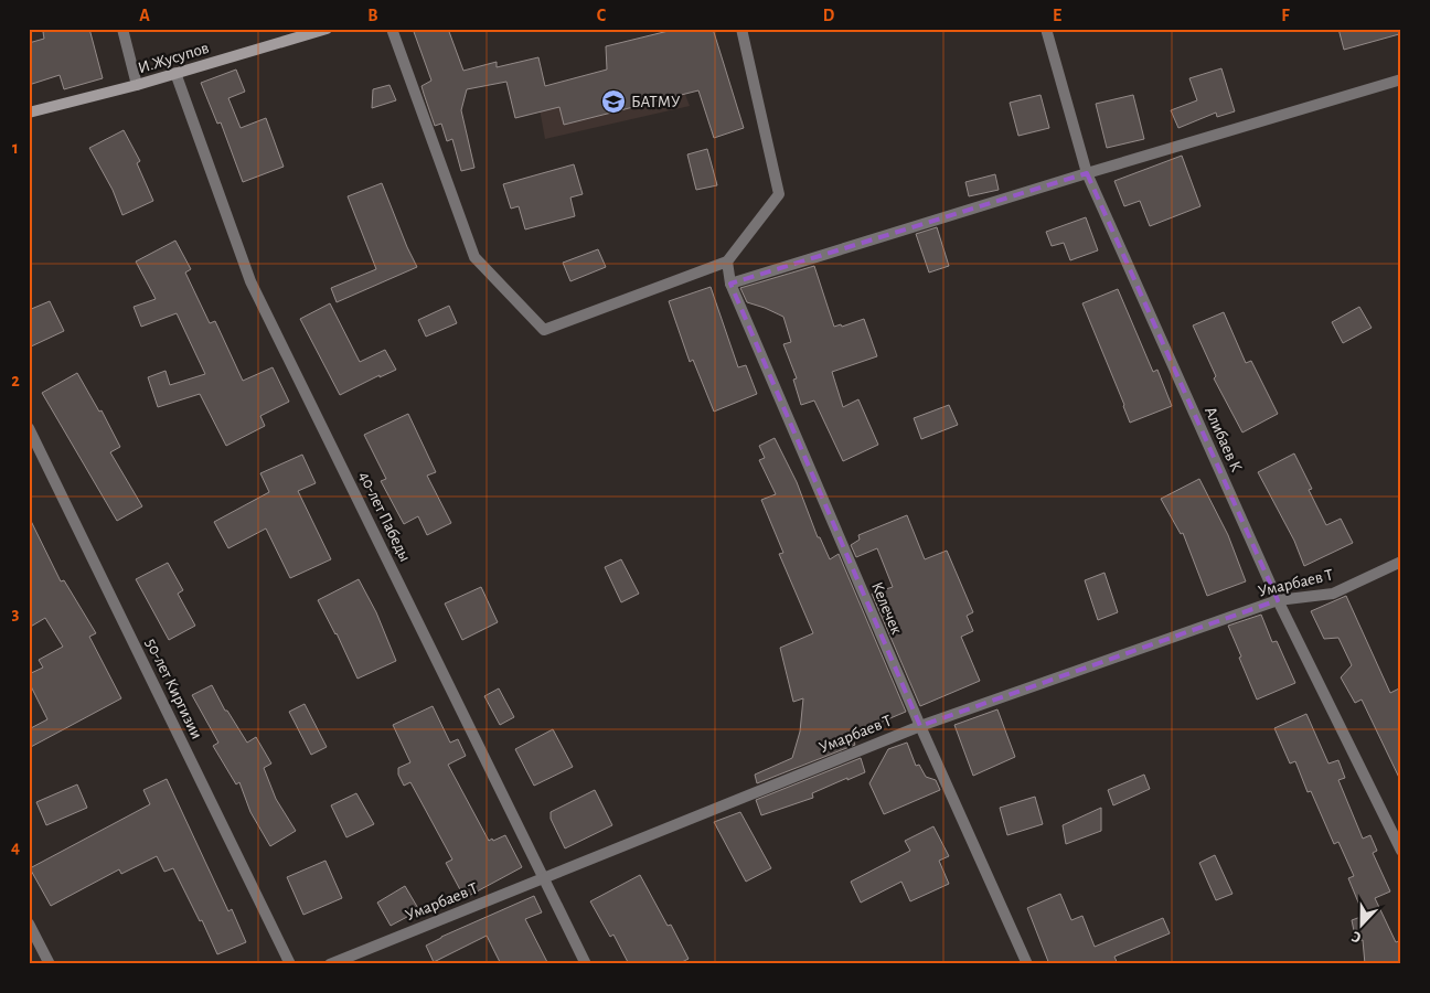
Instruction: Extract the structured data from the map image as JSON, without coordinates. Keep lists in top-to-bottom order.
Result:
{
  "streets": {
    "street": [
      "И.Жусупов",
      "Алибаев К",
      "40-лет Пабеды",
      "Умарбаев Т",
      "Келечек",
      "50-лет Киргизии"
    ]
  },
  "crossings": [
    ["И.Жусупов", "40-лет Пабеды"],
    ["Алибаев К", "Умарбаев Т"],
    ["40-лет Пабеды", "Умарбаев Т"],
    ["Умарбаев Т", "Келечек"]
  ],
  "places": {
    "school or university": ["БАТМУ"]
  },
  "north": "bottom",
  "grid": {
    "columns": [
      "A",
      "B",
      "C",
      "D",
      "E",
      "F"
    ],
    "rows": [
      "1",
      "2",
      "3",
      "4"
    ]
  }
}
